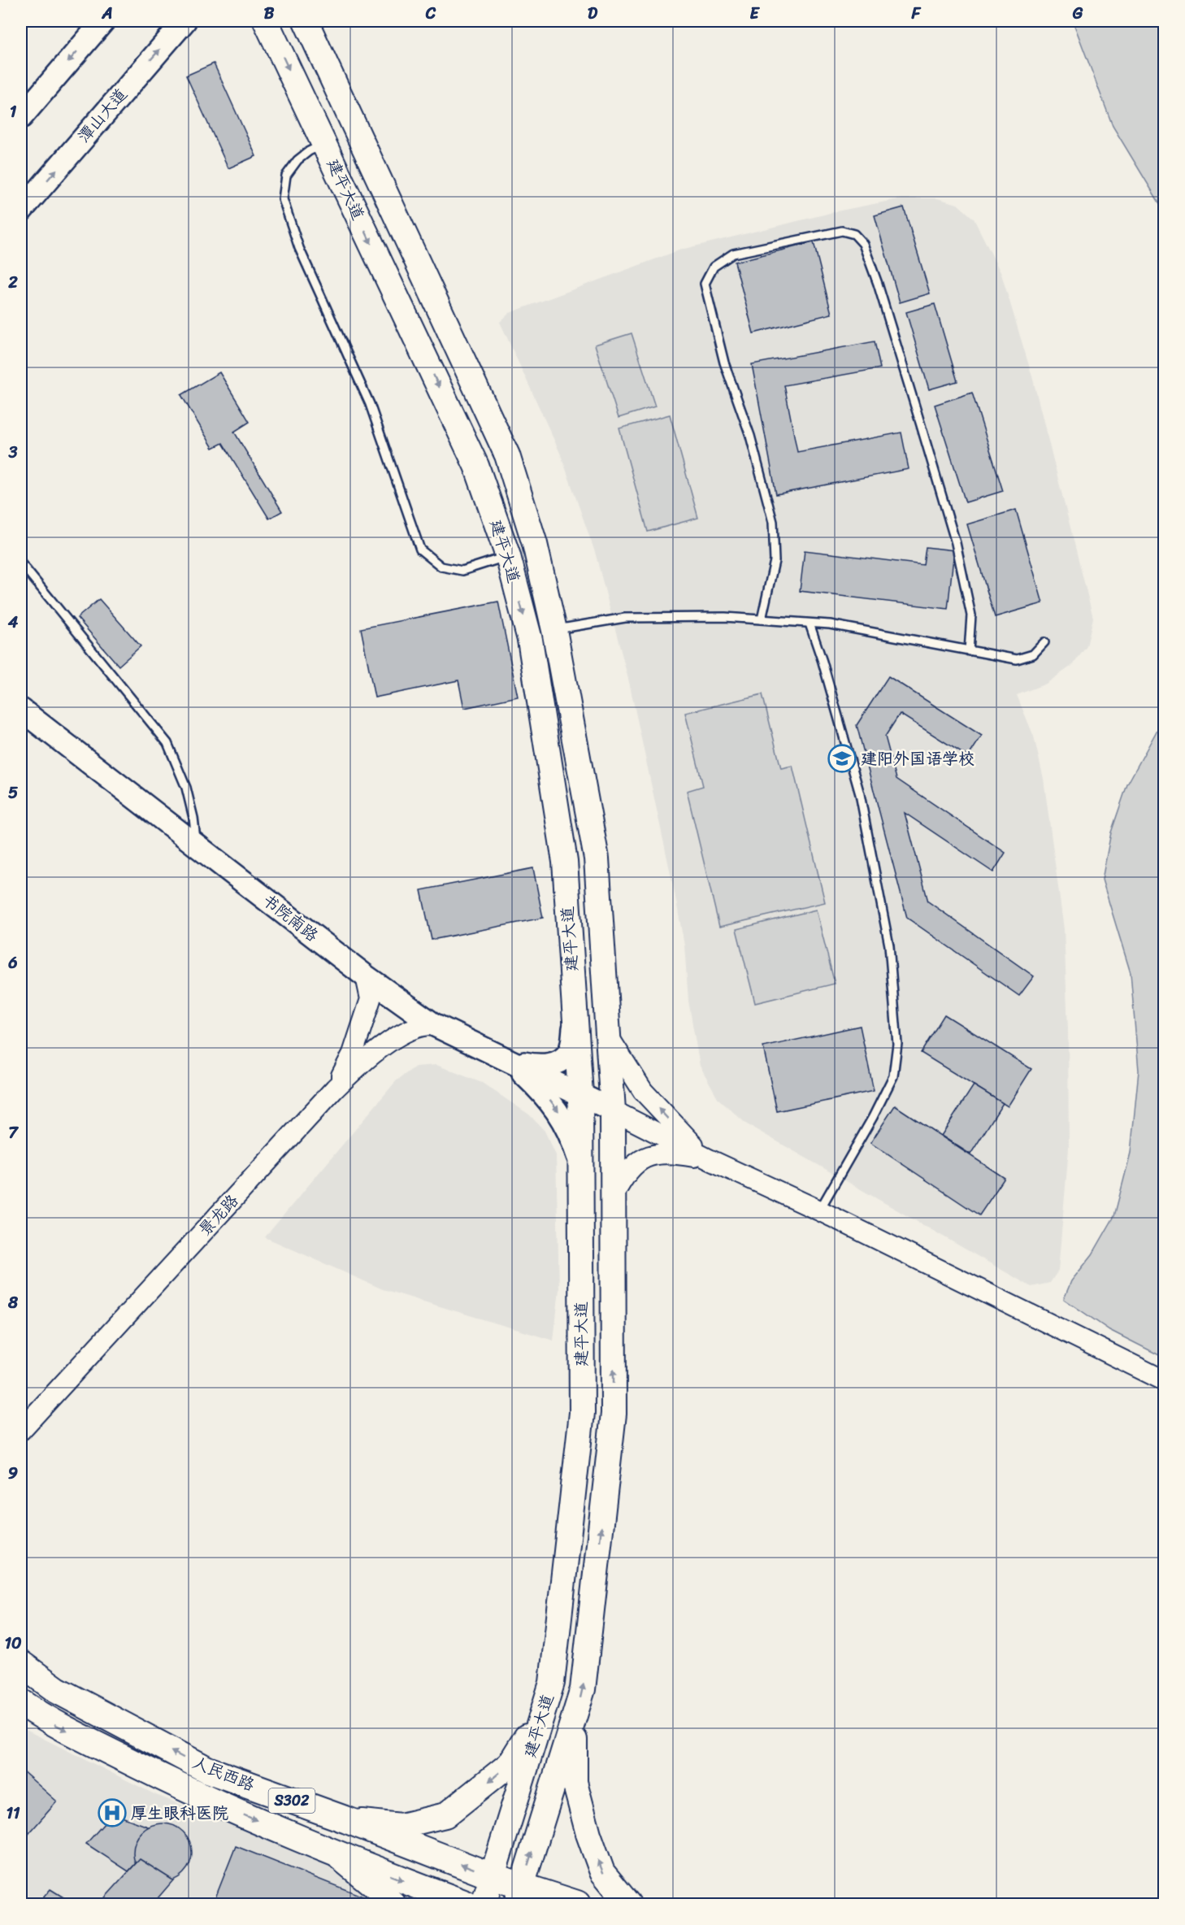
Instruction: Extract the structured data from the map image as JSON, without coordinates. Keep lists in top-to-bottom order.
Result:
{
  "streets": {
    "highway": ["人民西路", "S302"],
    "main road": ["潭山大道", "建平大道", "书院南路"],
    "street": ["景龙路"]
  },
  "crossings": [
    ["建平大道", "书院南路"],
    ["建平大道", "人民西路"],
    ["书院南路", "景龙路"]
  ],
  "places": {
    "school or university": ["建阳外国语学校"],
    "hospital": ["厚生眼科医院"]
  },
  "grid": {
    "columns": [
      "A",
      "B",
      "C",
      "D",
      "E",
      "F",
      "G"
    ],
    "rows": [
      "1",
      "2",
      "3",
      "4",
      "5",
      "6",
      "7",
      "8",
      "9",
      "10",
      "11"
    ]
  }
}
